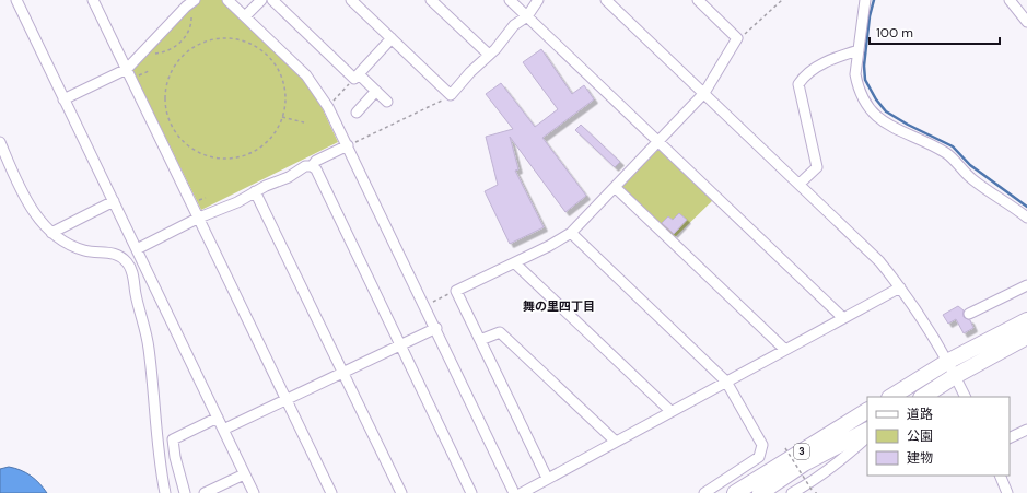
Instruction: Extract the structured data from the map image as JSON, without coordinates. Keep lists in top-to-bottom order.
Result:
{
  "streets": {
    "highway": ["3"]
  },
  "districts": ["舞の里四丁目"],
  "legend": ["道路", "公園", "建物"],
  "scale_bar": "100 m"
}
